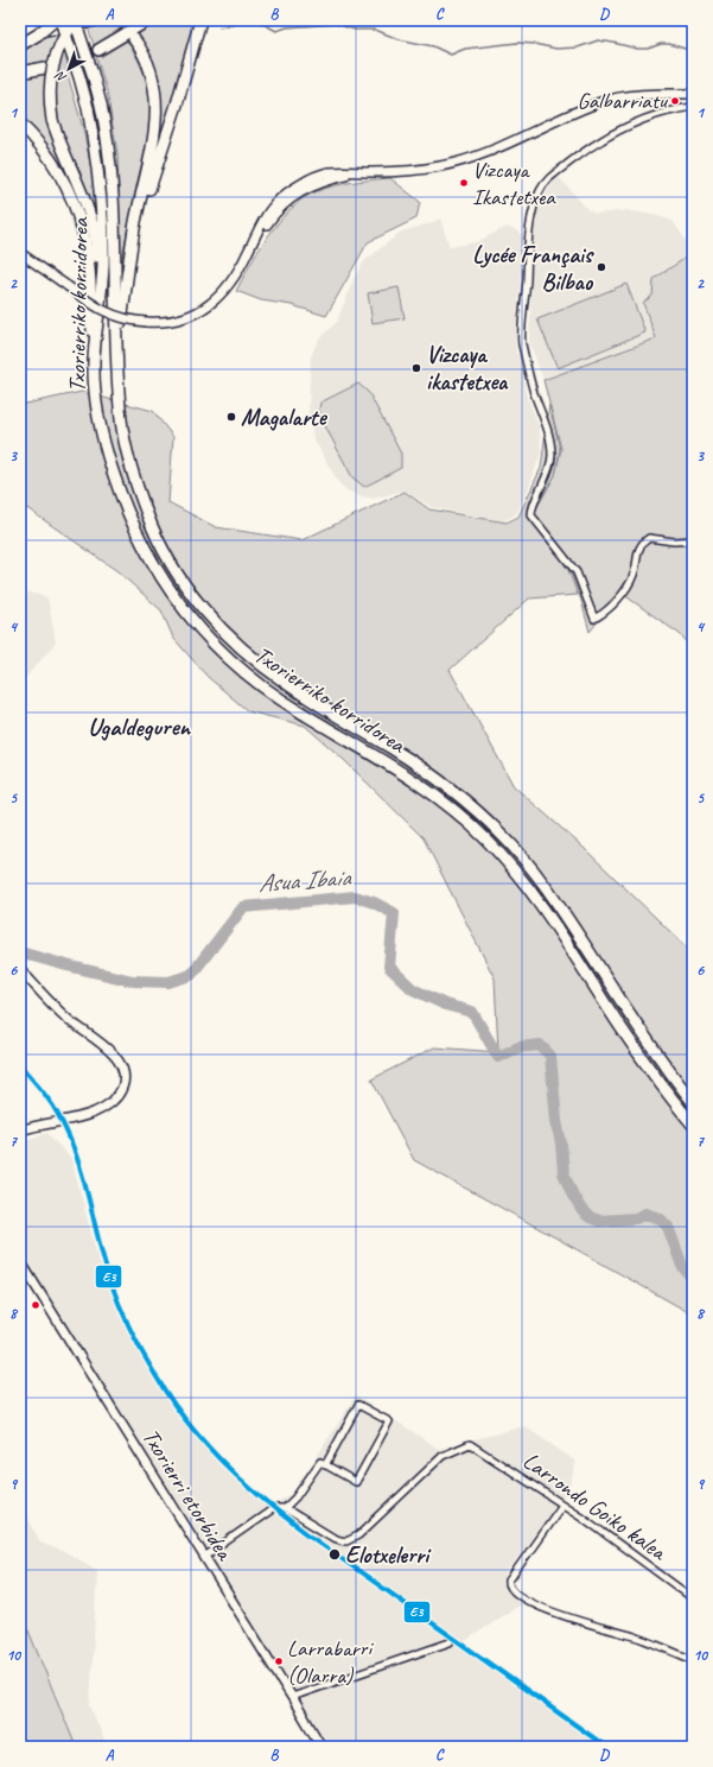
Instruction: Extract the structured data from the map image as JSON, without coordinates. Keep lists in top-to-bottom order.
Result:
{
  "streets": {
    "highway": ["Txorierriko korridorea"],
    "street": ["Txorierri etorbidea", "Larrondo Goiko kalea"]
  },
  "districts": ["Ugaldeguren"],
  "water": ["Asua Ibaia"],
  "places": [
    "Galbarriatu",
    "Vizcaya Ikastetxea",
    "Lycée Français Bilbao",
    "Vizcaya ikastetxea",
    "Magalarte",
    "Elotxelerri",
    "Larrabarri (Olarra)"
  ],
  "lines": ["transit line E3"],
  "north": "bottom left",
  "grid": {
    "columns": [
      "A",
      "B",
      "C",
      "D"
    ],
    "rows": [
      "1",
      "2",
      "3",
      "4",
      "5",
      "6",
      "7",
      "8",
      "9",
      "10"
    ]
  }
}
